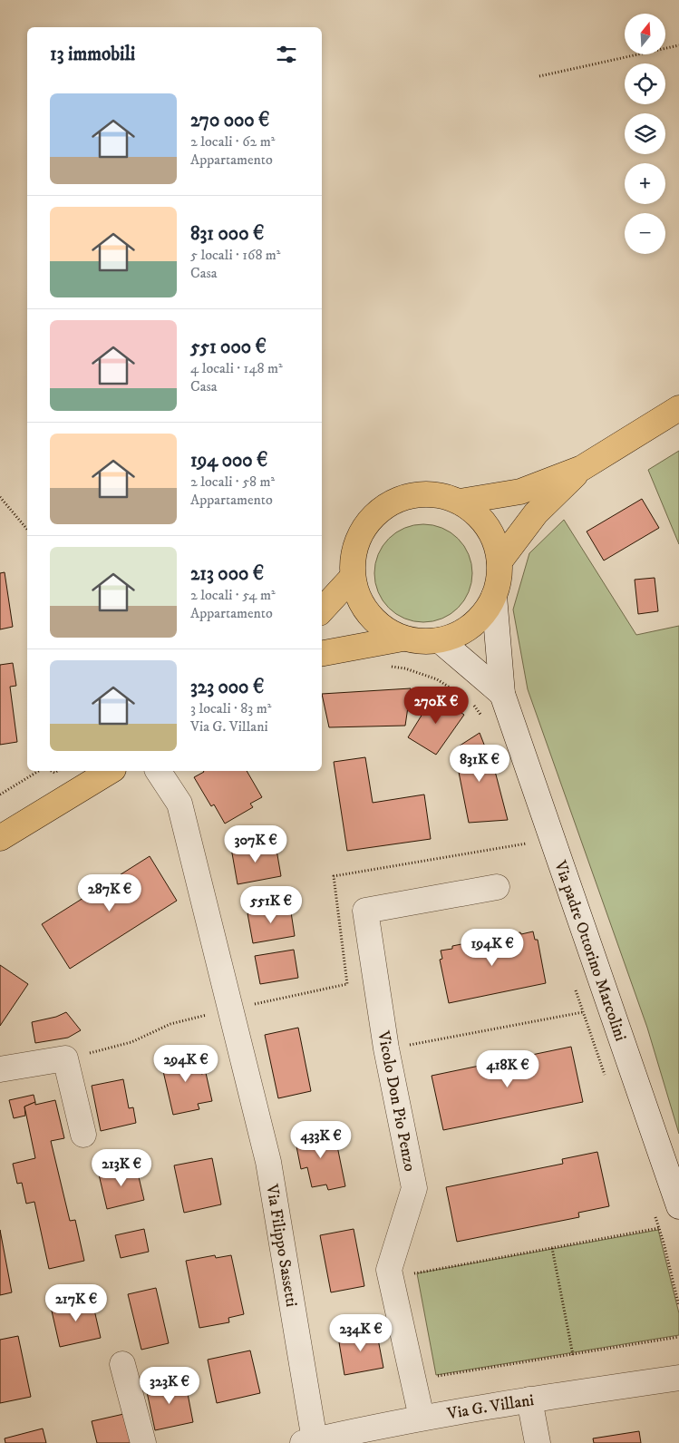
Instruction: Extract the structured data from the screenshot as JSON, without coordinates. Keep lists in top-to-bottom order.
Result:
{
  "streets": {
    "street": [
      "Via padre Ottorino Marcolini",
      "Vicolo Don Pio Penzo",
      "Via Filippo Sassetti",
      "Via G. Villani"
    ]
  },
  "crossings": [
    ["Vicolo Don Pio Penzo", "Via G. Villani"],
    ["Via Filippo Sassetti", "Via G. Villani"]
  ],
  "north": "top",
  "page": {
    "map_buttons": ["+", "−"],
    "heading": "13 immobili",
    "list": [
      {
        "name": "270 000 €",
        "note": "2 locali · 62 m² · Appartamento"
      },
      {
        "name": "831 000 €",
        "note": "5 locali · 168 m² · Casa"
      },
      {
        "name": "551 000 €",
        "note": "4 locali · 148 m² · Casa"
      },
      {
        "name": "194 000 €",
        "note": "2 locali · 58 m² · Appartamento"
      },
      {
        "name": "213 000 €",
        "note": "2 locali · 54 m² · Appartamento"
      },
      {
        "name": "323 000 €",
        "note": "3 locali · 83 m² · Via G. Villani"
      }
    ],
    "price": [
      "270K €",
      "831K €",
      "307K €",
      "287K €",
      "551K €",
      "194K €",
      "294K €",
      "418K €",
      "433K €",
      "213K €",
      "217K €",
      "234K €",
      "323K €"
    ]
  }
}
